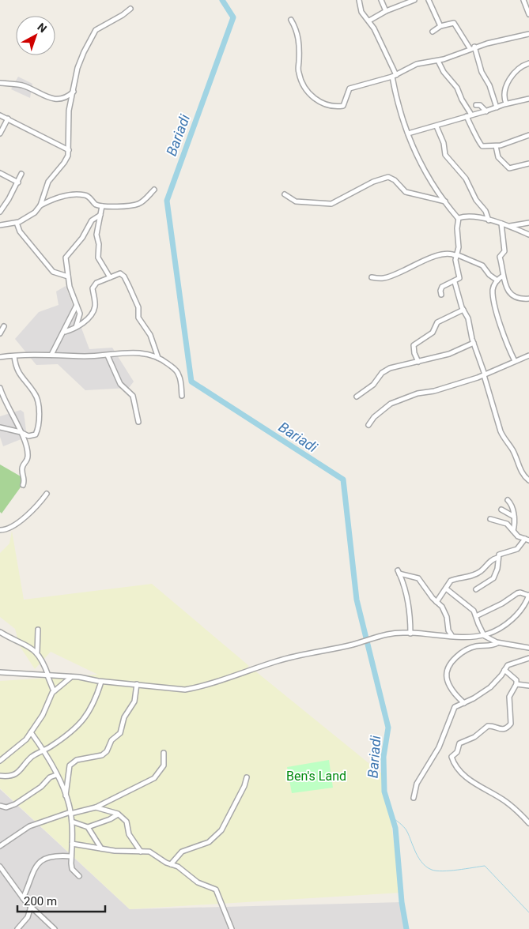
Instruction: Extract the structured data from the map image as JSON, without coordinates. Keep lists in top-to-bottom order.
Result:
{
  "water": ["Bariadi"],
  "parks": ["Ben's Land"],
  "scale_bar": "200 m",
  "north": "top right"
}
